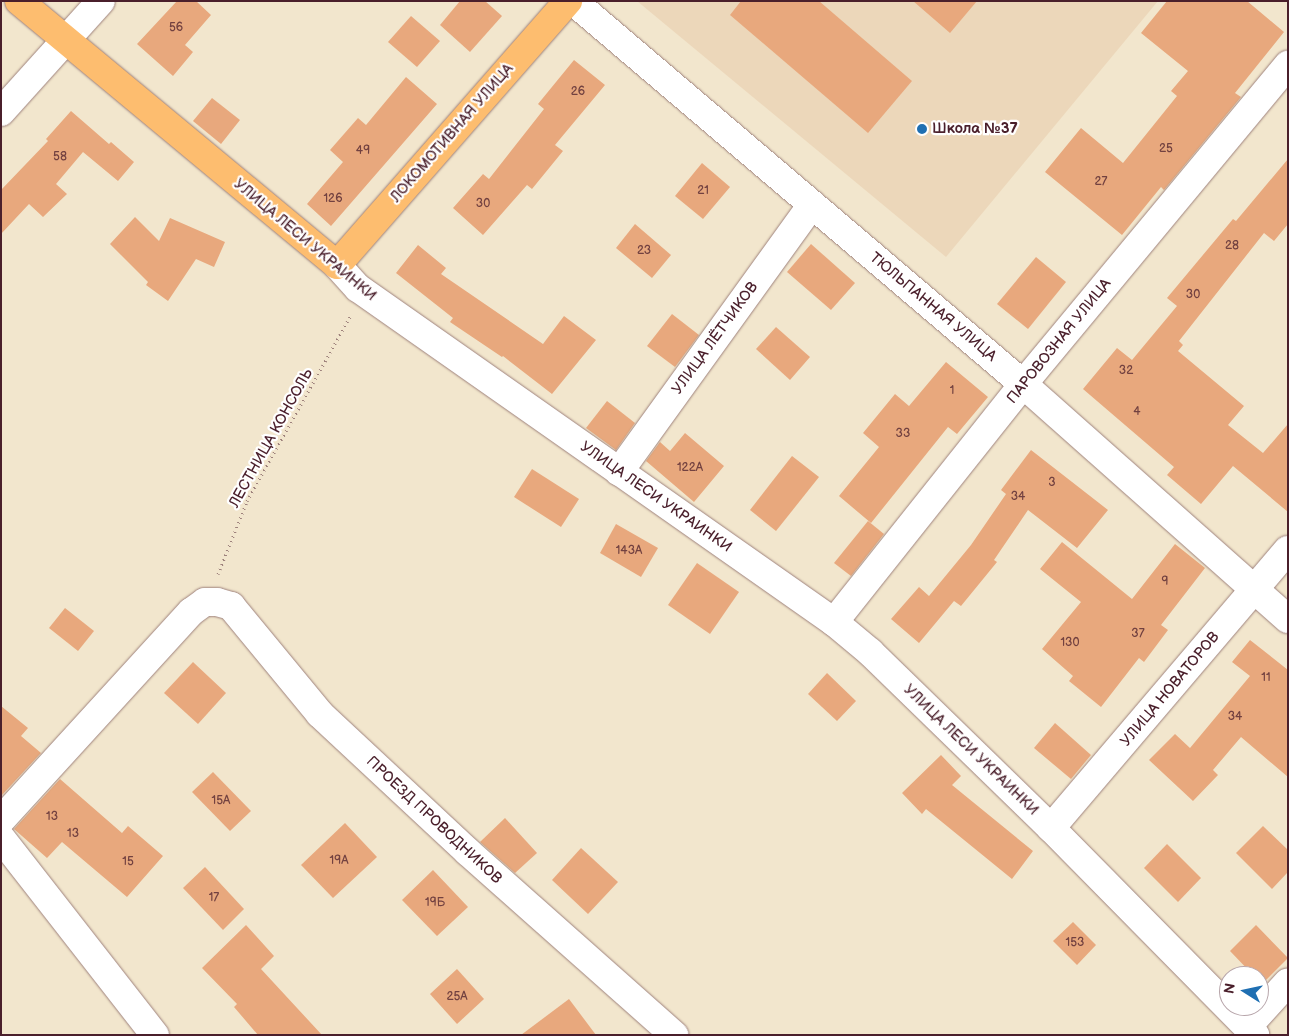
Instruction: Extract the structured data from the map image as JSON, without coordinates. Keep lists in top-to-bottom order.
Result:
{
  "streets": {
    "main road": ["ЛОКОМОТИВНАЯ УЛИЦА", "УЛИЦА ЛЕСИ УКРАИНКИ"],
    "street": [
      "ТЮЛЬПАННАЯ УЛИЦА",
      "УЛИЦА ЛЁТЧИКОВ",
      "ПАРОВОЗНАЯ УЛИЦА",
      "УЛИЦА НОВАТОРОВ",
      "ПРОЕЗД ПРОВОДНИКОВ"
    ],
    "path": ["ЛЕСТНИЦА КОНСОЛЬ"]
  },
  "crossings": [
    ["ЛОКОМОТИВНАЯ УЛИЦА", "УЛИЦА ЛЕСИ УКРАИНКИ"],
    ["УЛИЦА ЛЕСИ УКРАИНКИ", "УЛИЦА ЛЁТЧИКОВ"],
    ["УЛИЦА ЛЕСИ УКРАИНКИ", "ПАРОВОЗНАЯ УЛИЦА"],
    ["УЛИЦА ЛЕСИ УКРАИНКИ", "ЛЕСТНИЦА КОНСОЛЬ"],
    ["УЛИЦА ЛЕСИ УКРАИНКИ", "УЛИЦА НОВАТОРОВ"],
    ["ТЮЛЬПАННАЯ УЛИЦА", "УЛИЦА ЛЁТЧИКОВ"],
    ["ТЮЛЬПАННАЯ УЛИЦА", "ПАРОВОЗНАЯ УЛИЦА"],
    ["ТЮЛЬПАННАЯ УЛИЦА", "УЛИЦА НОВАТОРОВ"]
  ],
  "places": ["Школа №37"],
  "house_numbers": [
    "56",
    "26",
    "25",
    "49",
    "58",
    "27",
    "21",
    "126",
    "30",
    "28",
    "23",
    "30",
    "32",
    "1",
    "4",
    "33",
    "122А",
    "3",
    "34",
    "143А",
    "9",
    "37",
    "130",
    "11",
    "34",
    "15А",
    "13",
    "13",
    "19А",
    "15",
    "17",
    "19Б",
    "153",
    "25А"
  ],
  "north": "left"
}
